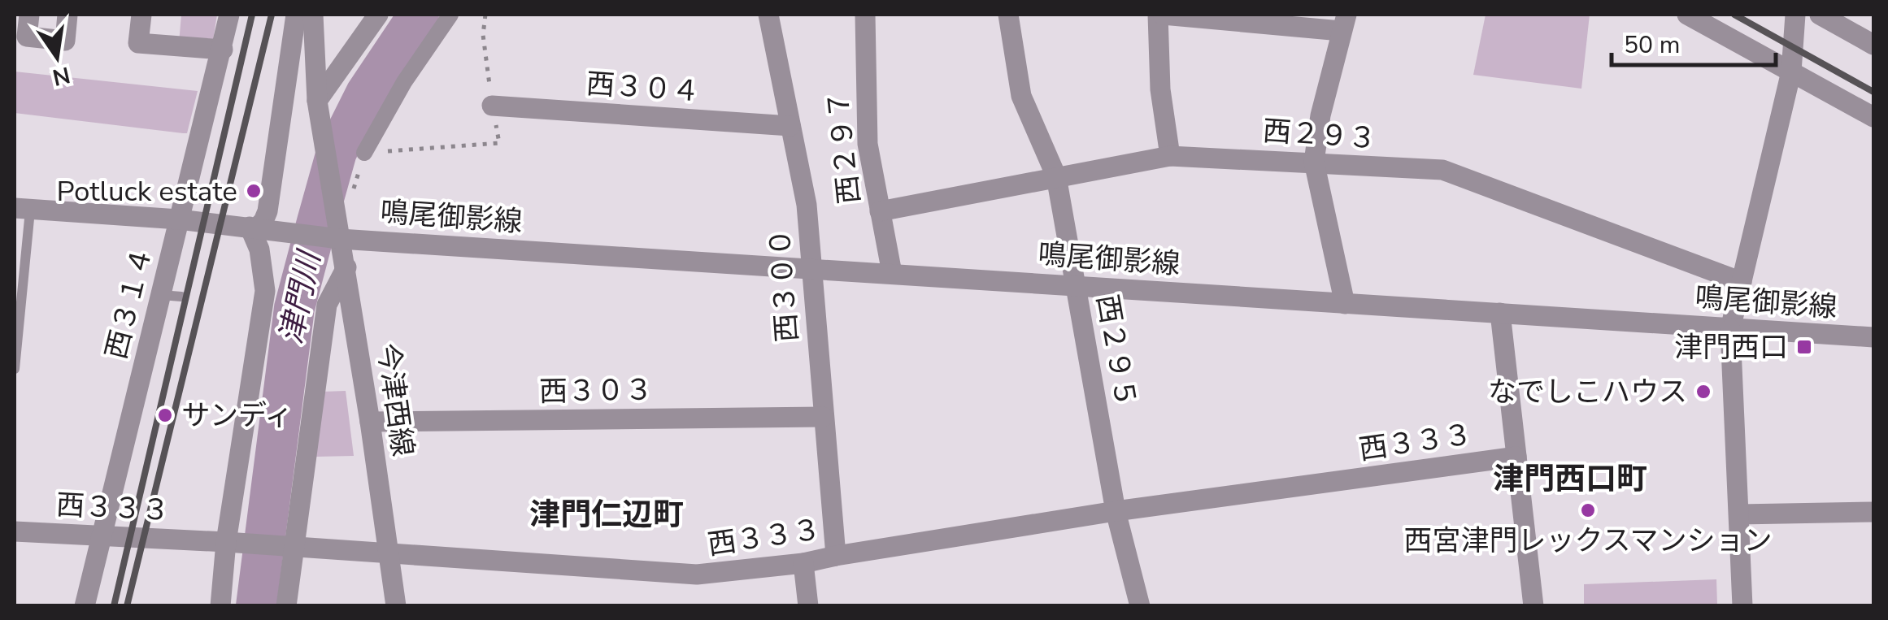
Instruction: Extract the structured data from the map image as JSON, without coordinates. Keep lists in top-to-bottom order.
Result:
{
  "streets": {
    "street": [
      "西３０４",
      "西２９３",
      "西２９７",
      "鳴尾御影線",
      "西３００",
      "西３１４",
      "西２９５",
      "西３０３",
      "今津西線",
      "西３３３"
    ]
  },
  "crossings": [
    ["西３０４", "西３００"],
    ["西２９３", "西２９７"],
    ["西２９３", "西２９５"],
    ["西２９７", "鳴尾御影線"],
    ["鳴尾御影線", "西３００"],
    ["鳴尾御影線", "西３１４"],
    ["鳴尾御影線", "西２９５"],
    ["鳴尾御影線", "今津西線"],
    ["西３００", "西３０３"],
    ["西３００", "西３３３"],
    ["西３１４", "西３３３"],
    ["西２９５", "西３３３"],
    ["西３０３", "今津西線"],
    ["今津西線", "西３３３"]
  ],
  "districts": ["津門西口町", "津門仁辺町"],
  "water": ["津門川"],
  "places": {
    "other": [
      "Potluck estate",
      "なでしこハウス",
      "サンディ",
      "西宮津門レックスマンション"
    ],
    "transit": ["津門西口"]
  },
  "scale_bar": "50 m",
  "north": "bottom"
}
